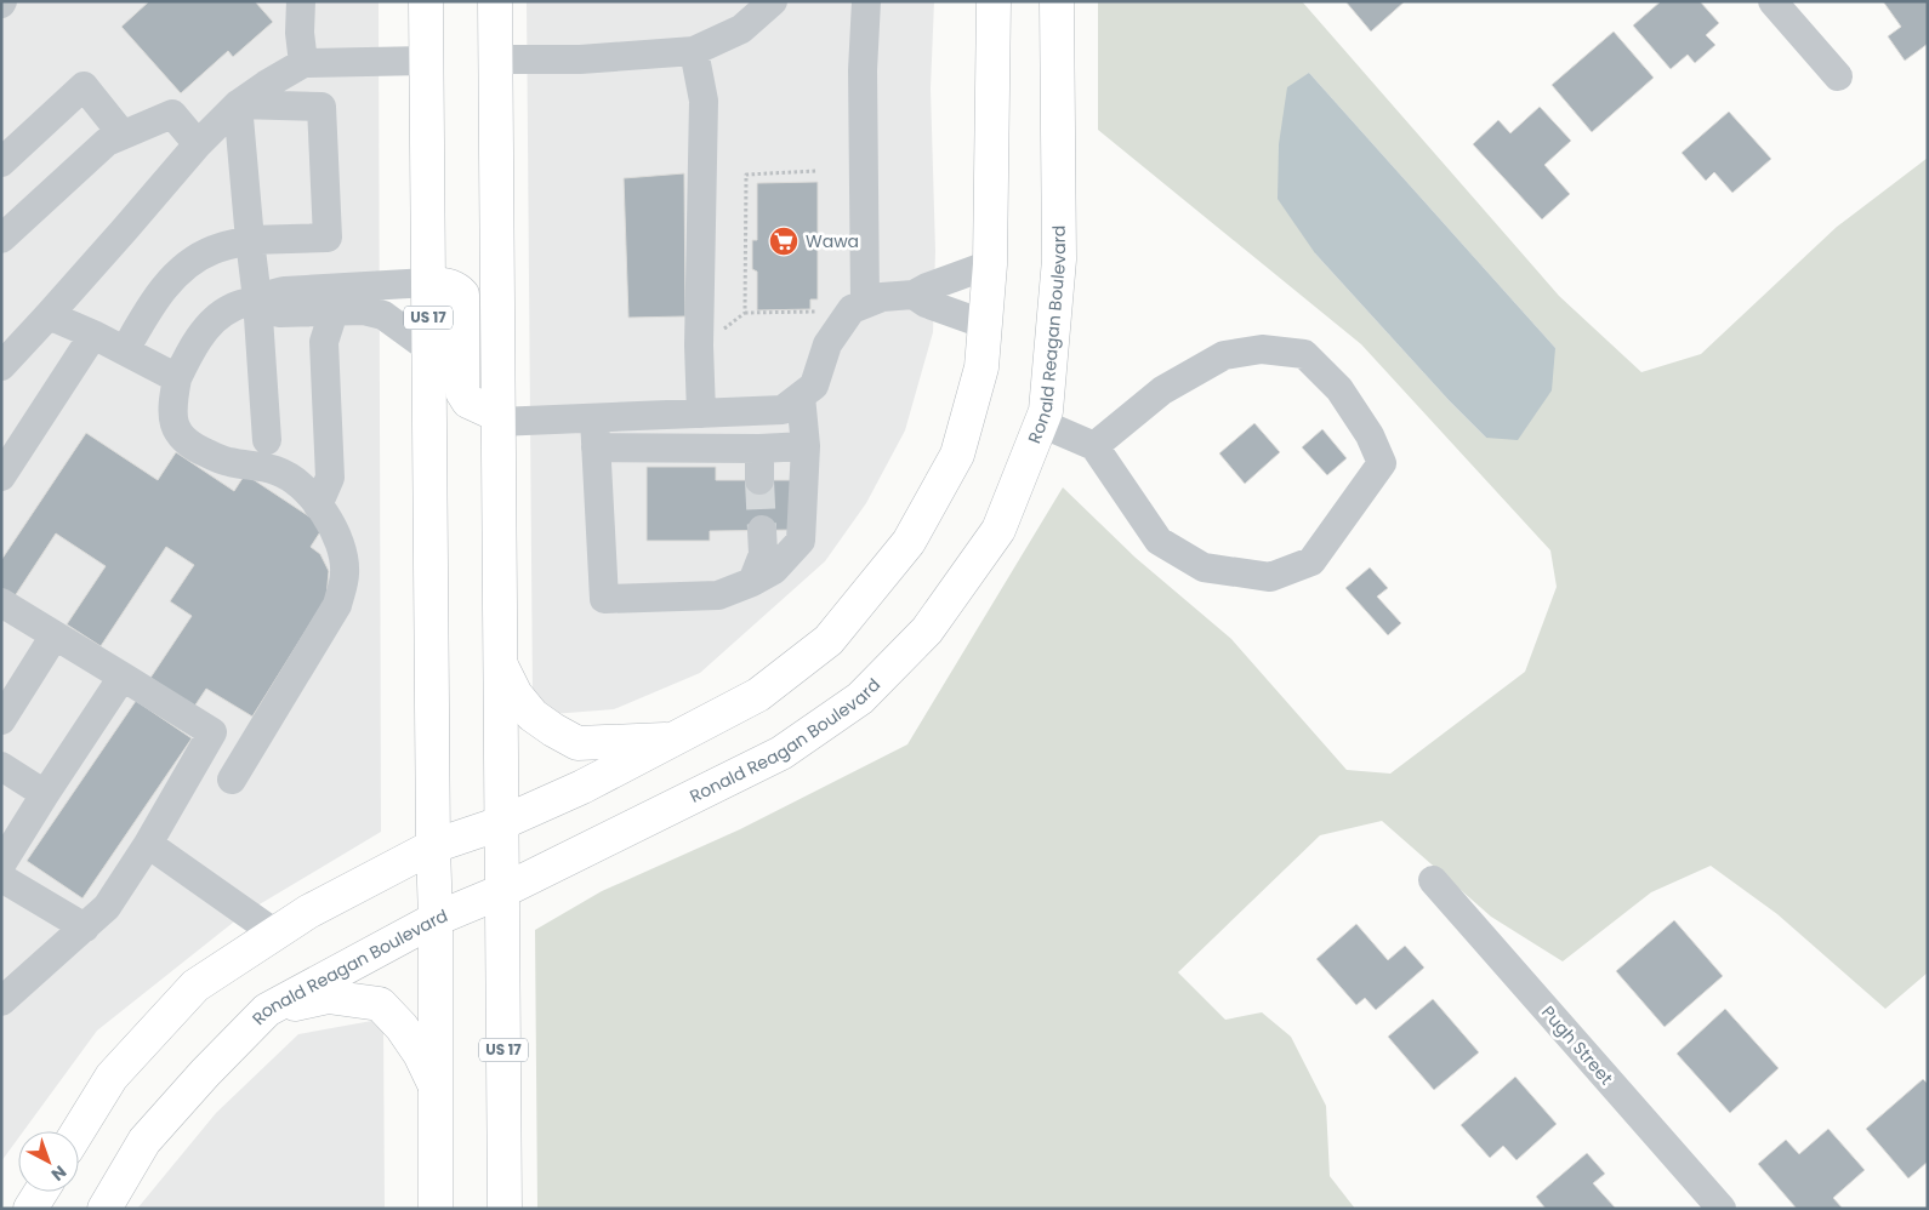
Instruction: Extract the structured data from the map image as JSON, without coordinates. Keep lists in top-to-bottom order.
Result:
{
  "streets": {
    "main road": ["US 17", "Ronald Reagan Boulevard"],
    "street": ["Pugh Street"]
  },
  "crossings": [
    ["US 17", "Ronald Reagan Boulevard"]
  ],
  "places": {
    "supermarket": ["Wawa"]
  },
  "north": "bottom right"
}
